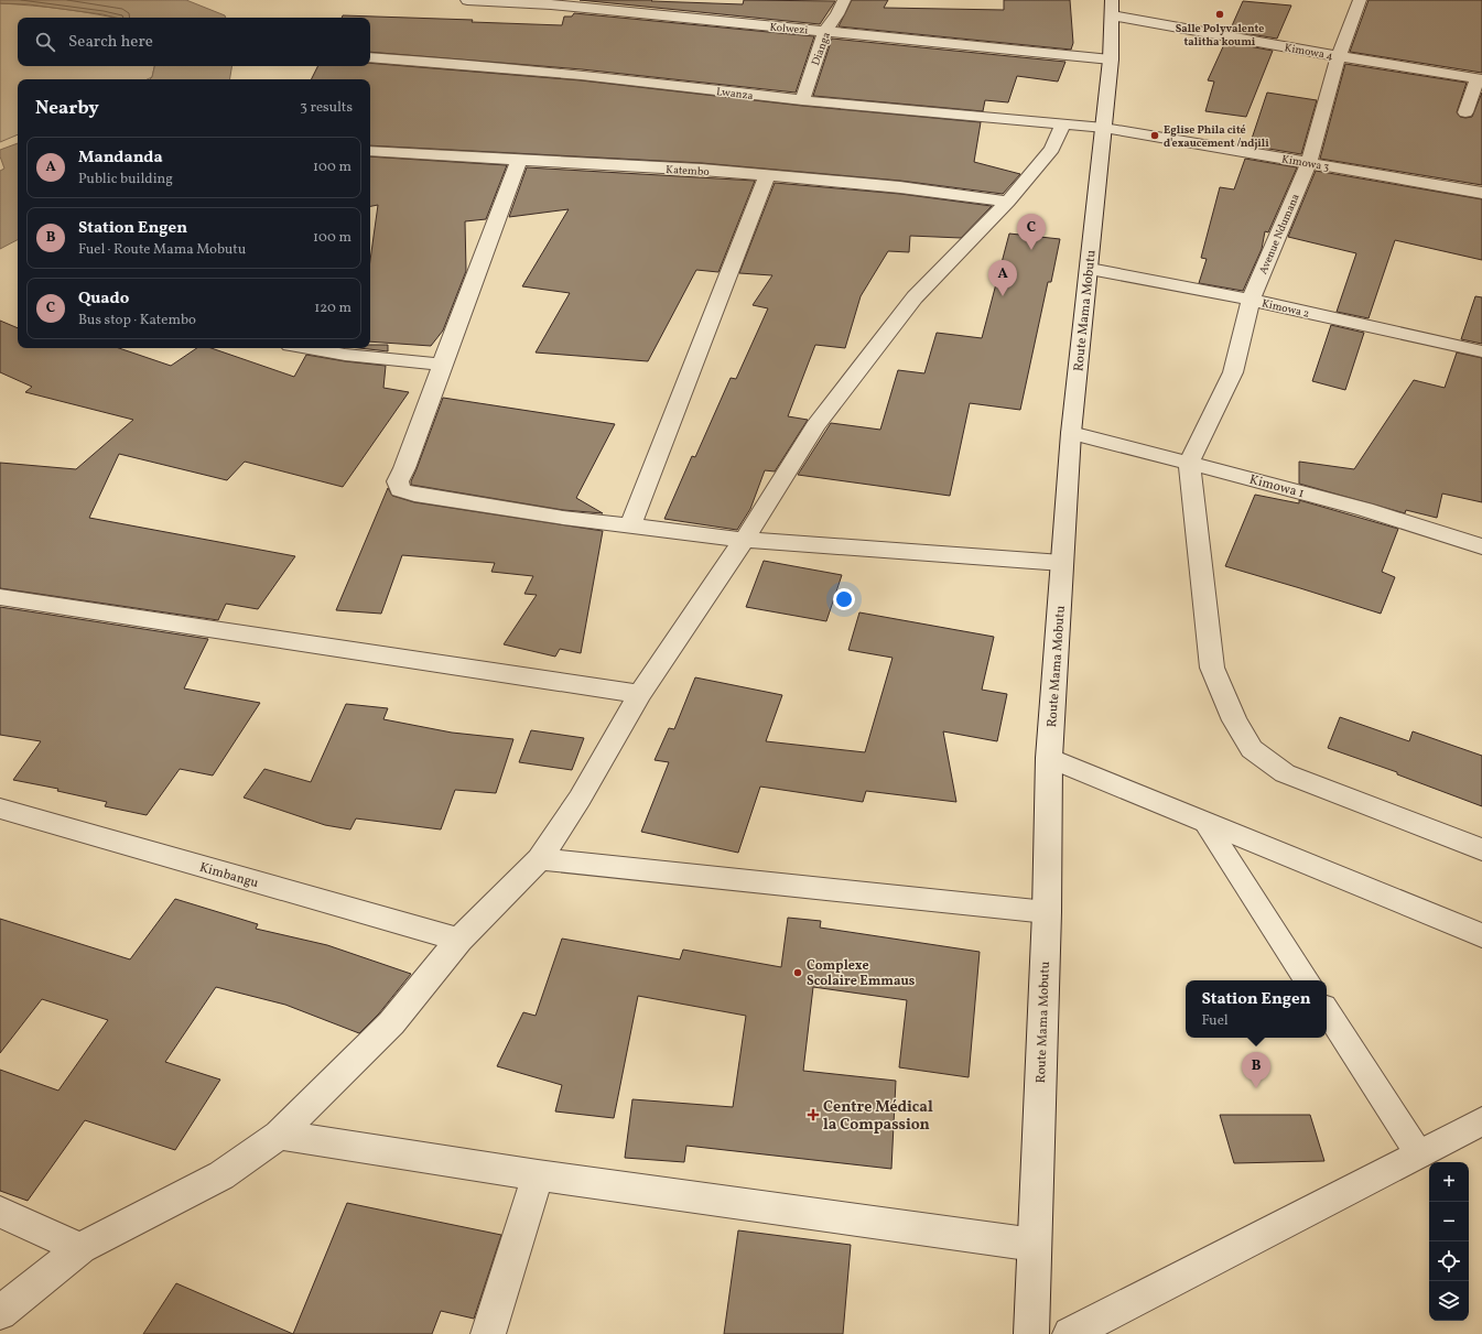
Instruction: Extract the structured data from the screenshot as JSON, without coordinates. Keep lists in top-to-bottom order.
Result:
{
  "streets": {
    "street": [
      "Kolwezi",
      "Dianga",
      "Kimowa 4",
      "Lwanza",
      "Kimowa 3",
      "Katembo",
      "Avenue Ndumana",
      "Kimowa 2",
      "Route Mama Mobutu",
      "Kimowa 1",
      "Kimbangu"
    ]
  },
  "crossings": [
    ["Kolwezi", "Dianga"],
    ["Kolwezi", "Route Mama Mobutu"],
    ["Dianga", "Lwanza"],
    ["Kimowa 4", "Avenue Ndumana"],
    ["Kimowa 4", "Route Mama Mobutu"],
    ["Lwanza", "Kimowa 3"],
    ["Lwanza", "Route Mama Mobutu"],
    ["Kimowa 3", "Avenue Ndumana"],
    ["Kimowa 3", "Route Mama Mobutu"],
    ["Avenue Ndumana", "Kimowa 2"],
    ["Avenue Ndumana", "Kimowa 1"],
    ["Kimowa 2", "Route Mama Mobutu"],
    ["Route Mama Mobutu", "Kimowa 1"]
  ],
  "places": {
    "other": ["Salle Polyvalente talitha koumi", "Eglise Phila cité d'exaucement /ndjili", "Complexe Scolaire Emmaus"],
    "health": ["Centre Médical la Compassion"]
  },
  "page": {
    "search": "Search here",
    "heading": ["Nearby", "3 results"],
    "list": [
      {
        "mark": "A",
        "name": "Mandanda",
        "note": "Public building",
        "value": "100 m"
      },
      {
        "mark": "B",
        "name": "Station Engen",
        "note": "Fuel · Route Mama Mobutu",
        "value": "100 m"
      },
      {
        "mark": "C",
        "name": "Quado",
        "note": "Bus stop · Katembo",
        "value": "120 m"
      }
    ],
    "pins": ["C", "A", "B"],
    "popup": ["Station Engen", "Fuel"],
    "map_buttons": ["+", "−"]
  }
}
